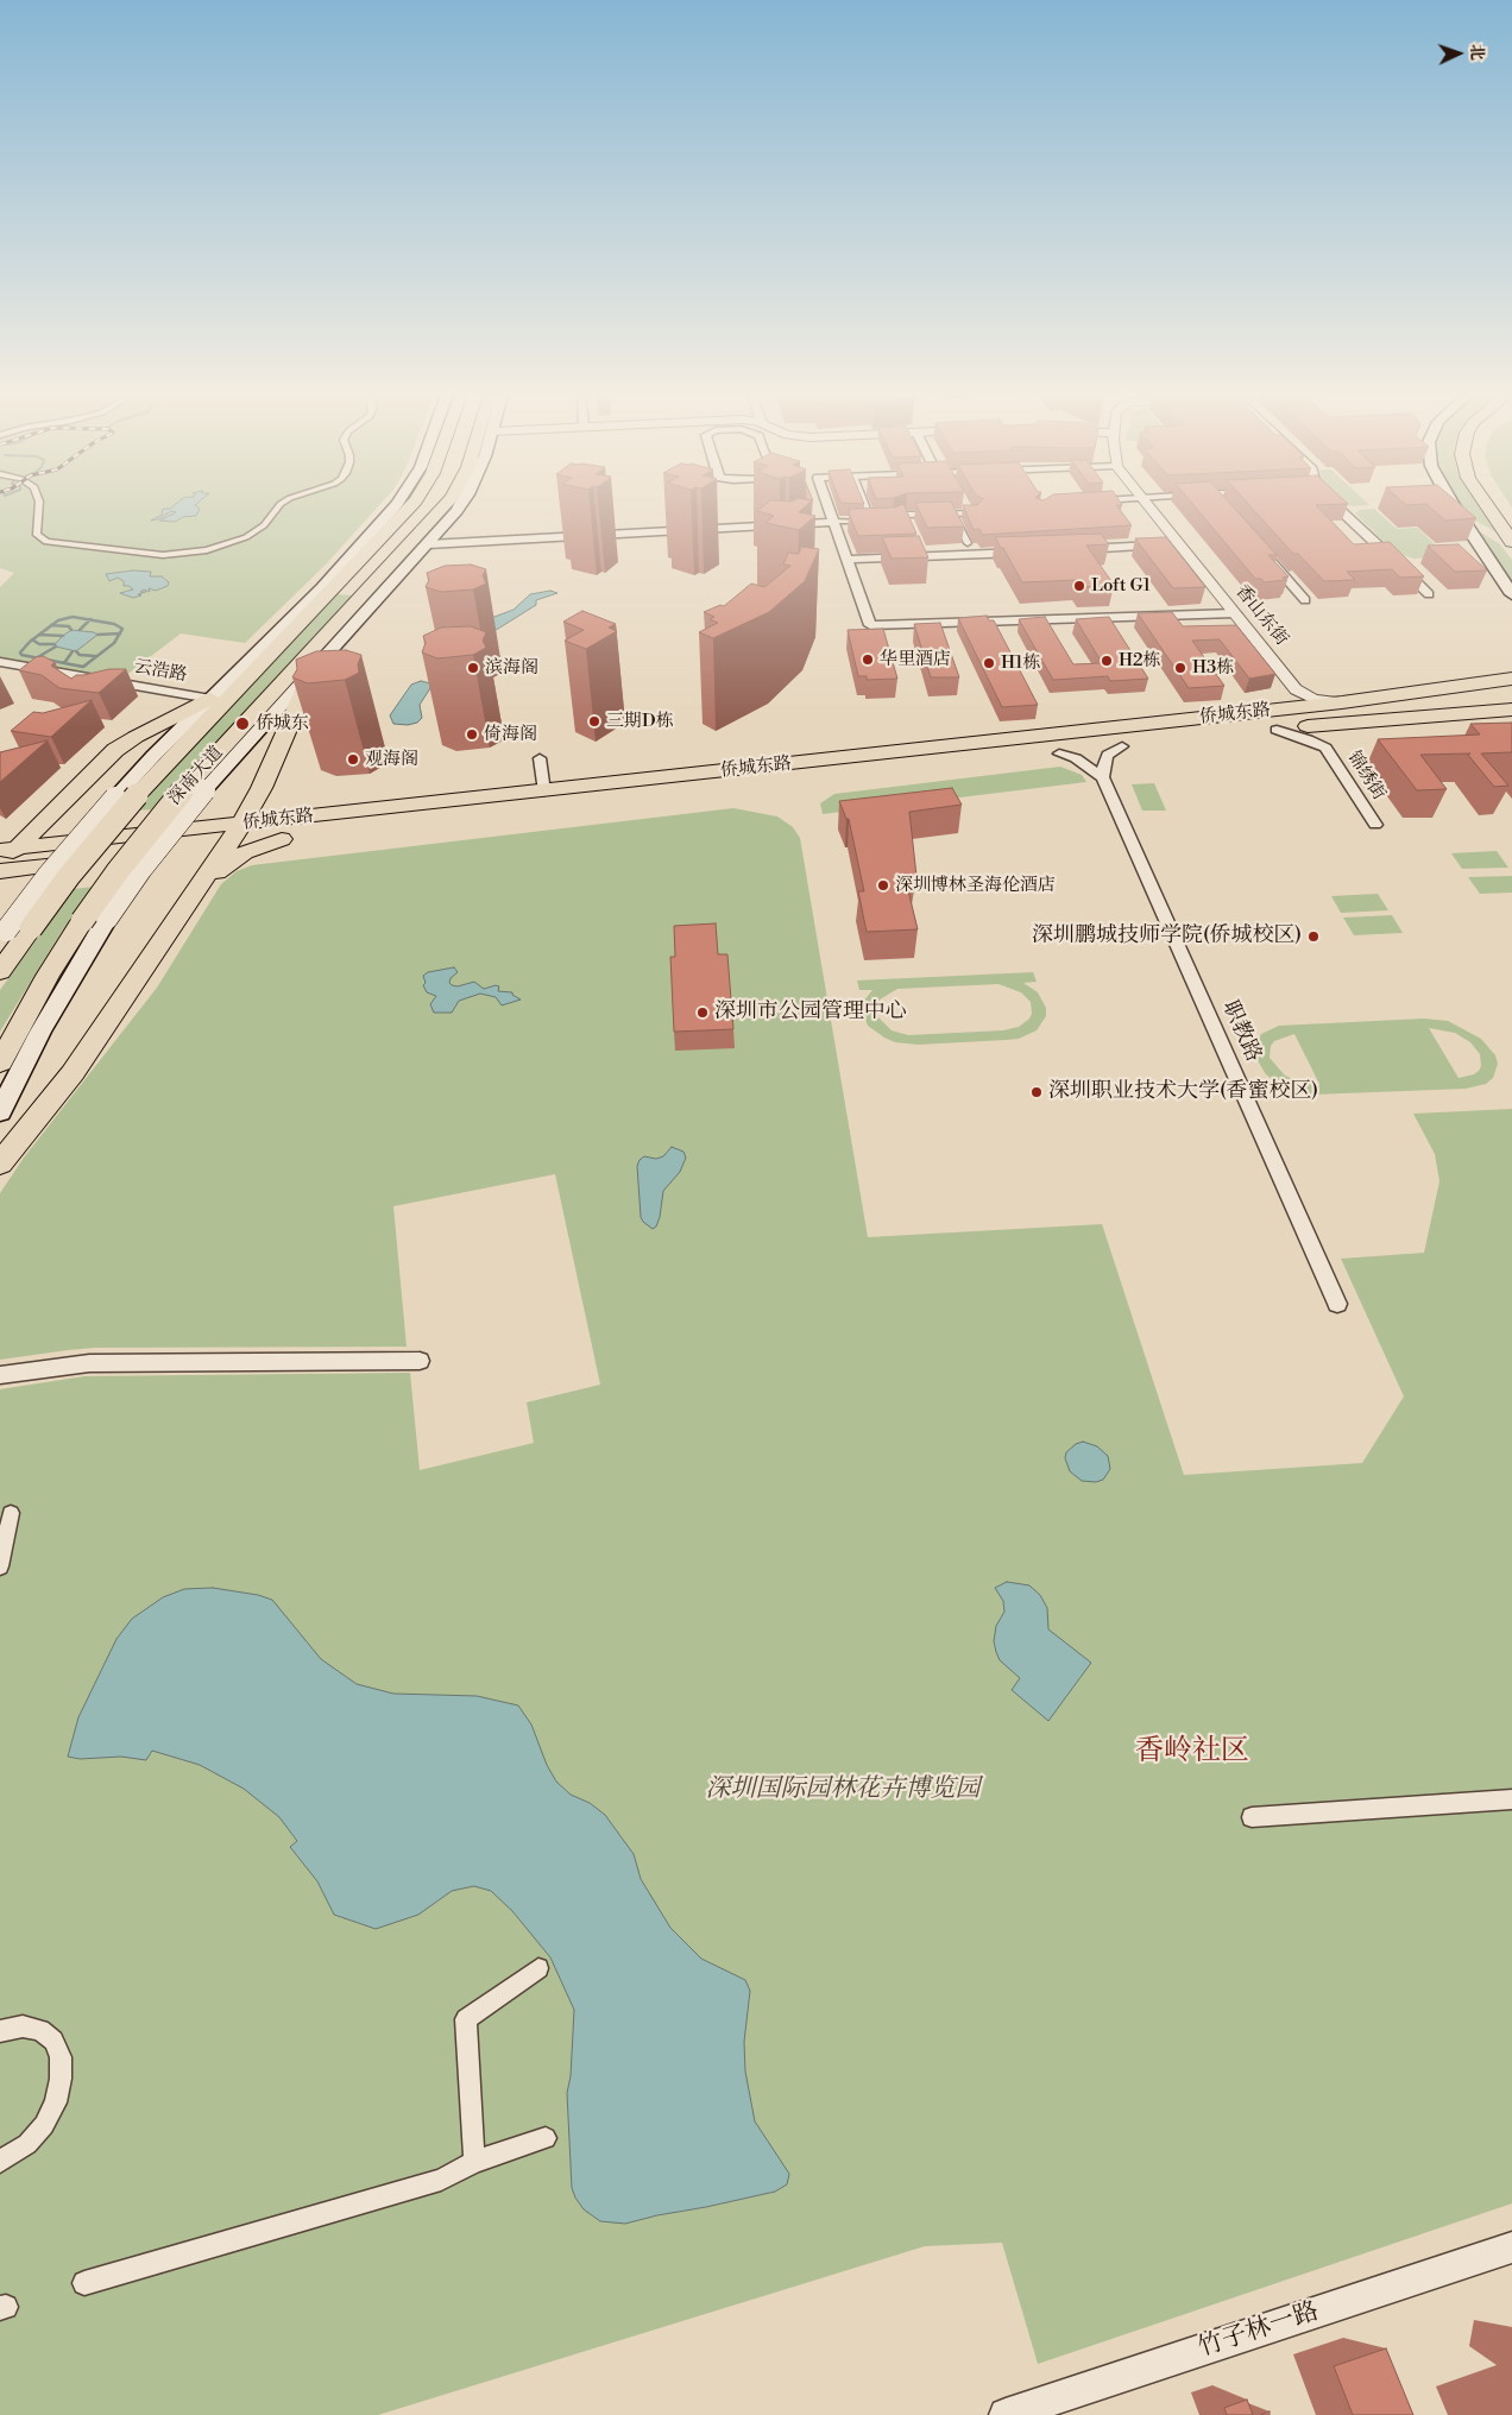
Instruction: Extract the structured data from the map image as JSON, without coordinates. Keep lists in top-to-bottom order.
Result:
{
  "streets": {
    "main road": ["侨城东路", "深南大道"],
    "street": [
      "香山东街",
      "云浩路",
      "锦绣街",
      "职教路",
      "竹子林一路"
    ]
  },
  "crossings": [
    ["侨城东路", "锦绣街"]
  ],
  "districts": ["香岭社区"],
  "parks": ["深圳国际园林花卉博览园"],
  "places": [
    "Loft G1",
    "华里酒店",
    "H2栋",
    "H1栋",
    "滨海阁",
    "H3栋",
    "三期D栋",
    "侨城东",
    "倚海阁",
    "观海阁",
    "深圳博林圣海伦酒店",
    "深圳鹏城技师学院(侨城校区)",
    "深圳市公园管理中心",
    "深圳职业技术大学(香蜜校区)"
  ],
  "north": "right"
}
